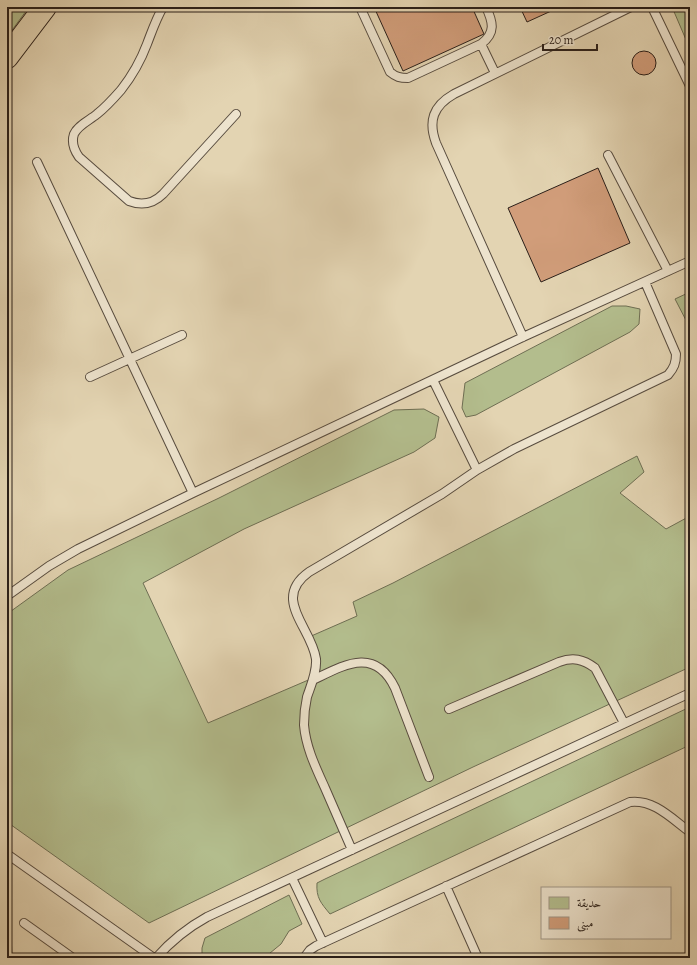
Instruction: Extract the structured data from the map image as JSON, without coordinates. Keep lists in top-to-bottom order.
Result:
{
  "legend": ["حديقة", "مبنى"],
  "scale_bar": "20 m"
}
